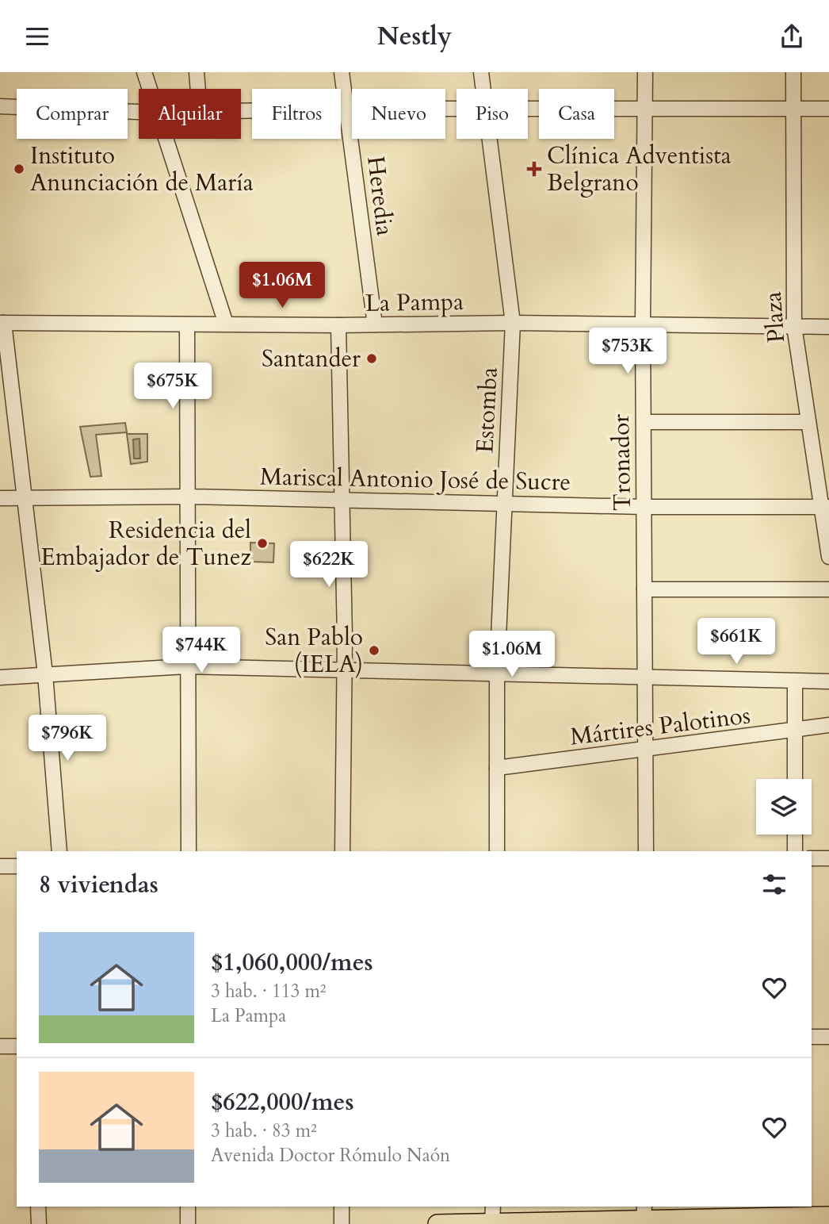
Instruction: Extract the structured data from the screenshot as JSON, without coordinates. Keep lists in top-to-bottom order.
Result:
{
  "streets": {
    "street": [
      "Heredia",
      "La Pampa",
      "Plaza",
      "Estomba",
      "Tronador",
      "Mariscal Antonio José de Sucre",
      "Mártires Palotinos"
    ]
  },
  "crossings": [
    ["Heredia", "La Pampa"],
    ["La Pampa", "Plaza"],
    ["La Pampa", "Estomba"],
    ["La Pampa", "Tronador"],
    ["Plaza", "Mariscal Antonio José de Sucre"],
    ["Estomba", "Mariscal Antonio José de Sucre"],
    ["Estomba", "Mártires Palotinos"],
    ["Tronador", "Mariscal Antonio José de Sucre"],
    ["Tronador", "Mártires Palotinos"]
  ],
  "places": {
    "other": [
      "Instituto Anunciación de María",
      "Santander",
      "Residencia del Embajador de Tunez",
      "San Pablo (IELA)"
    ],
    "health": ["Clínica Adventista Belgrano"]
  },
  "page": {
    "header": "Nestly",
    "chip": [
      "Comprar",
      "Alquilar",
      "Filtros",
      "Nuevo",
      "Piso",
      "Casa"
    ],
    "price": [
      "$1.06M",
      "$753K",
      "$675K",
      "$622K",
      "$661K",
      "$744K",
      "$1.06M",
      "$796K"
    ],
    "heading": "8 viviendas",
    "list": [
      {
        "name": "$1,060,000/mes",
        "note": "3 hab. · 113 m² · La Pampa"
      },
      {
        "name": "$622,000/mes",
        "note": "3 hab. · 83 m² · Avenida Doctor Rómulo Naón"
      }
    ]
  }
}
